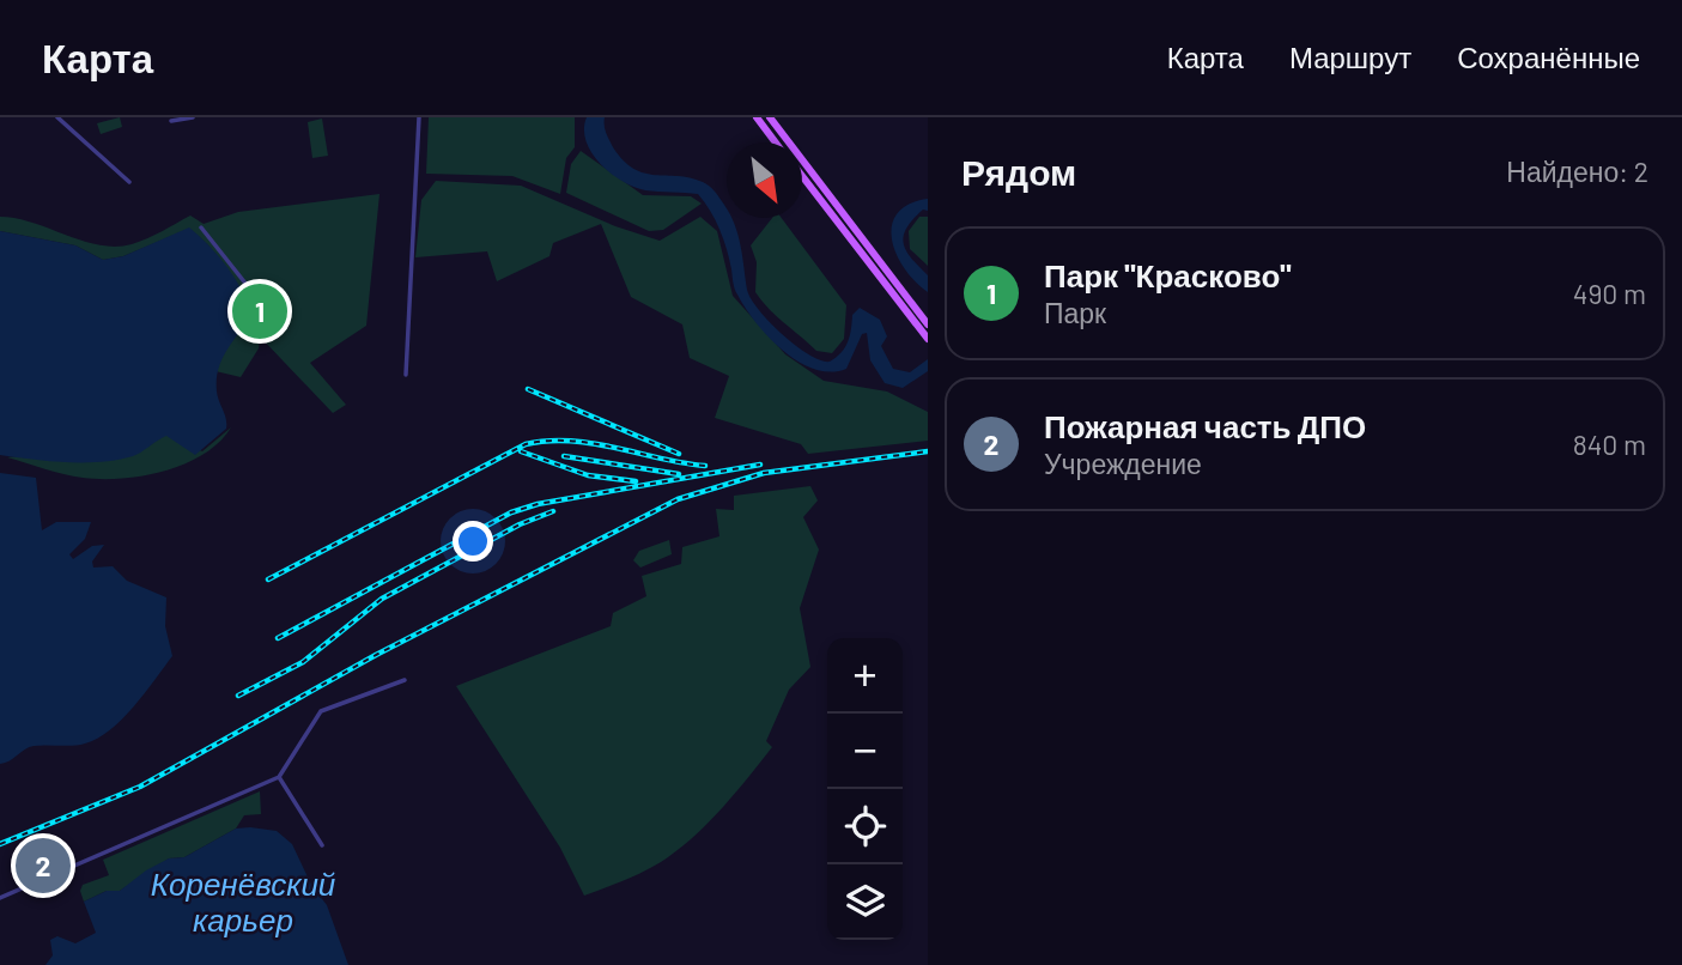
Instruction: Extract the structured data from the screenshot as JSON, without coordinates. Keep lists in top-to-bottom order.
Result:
{
  "water": ["Коренёвский карьер"],
  "north": "bottom right",
  "page": {
    "header": "Карта",
    "nav": ["Карта", "Маршрут", "Сохранённые"],
    "heading": ["Рядом", "Найдено: 2"],
    "list": [
      {
        "mark": "1",
        "name": "Парк \"Красково\"",
        "note": "Парк",
        "value": "490 m"
      },
      {
        "mark": "2",
        "name": "Пожарная часть ДПО",
        "note": "Учреждение",
        "value": "840 m"
      }
    ],
    "pins": ["1", "2"],
    "map_buttons": ["+", "−"]
  }
}
